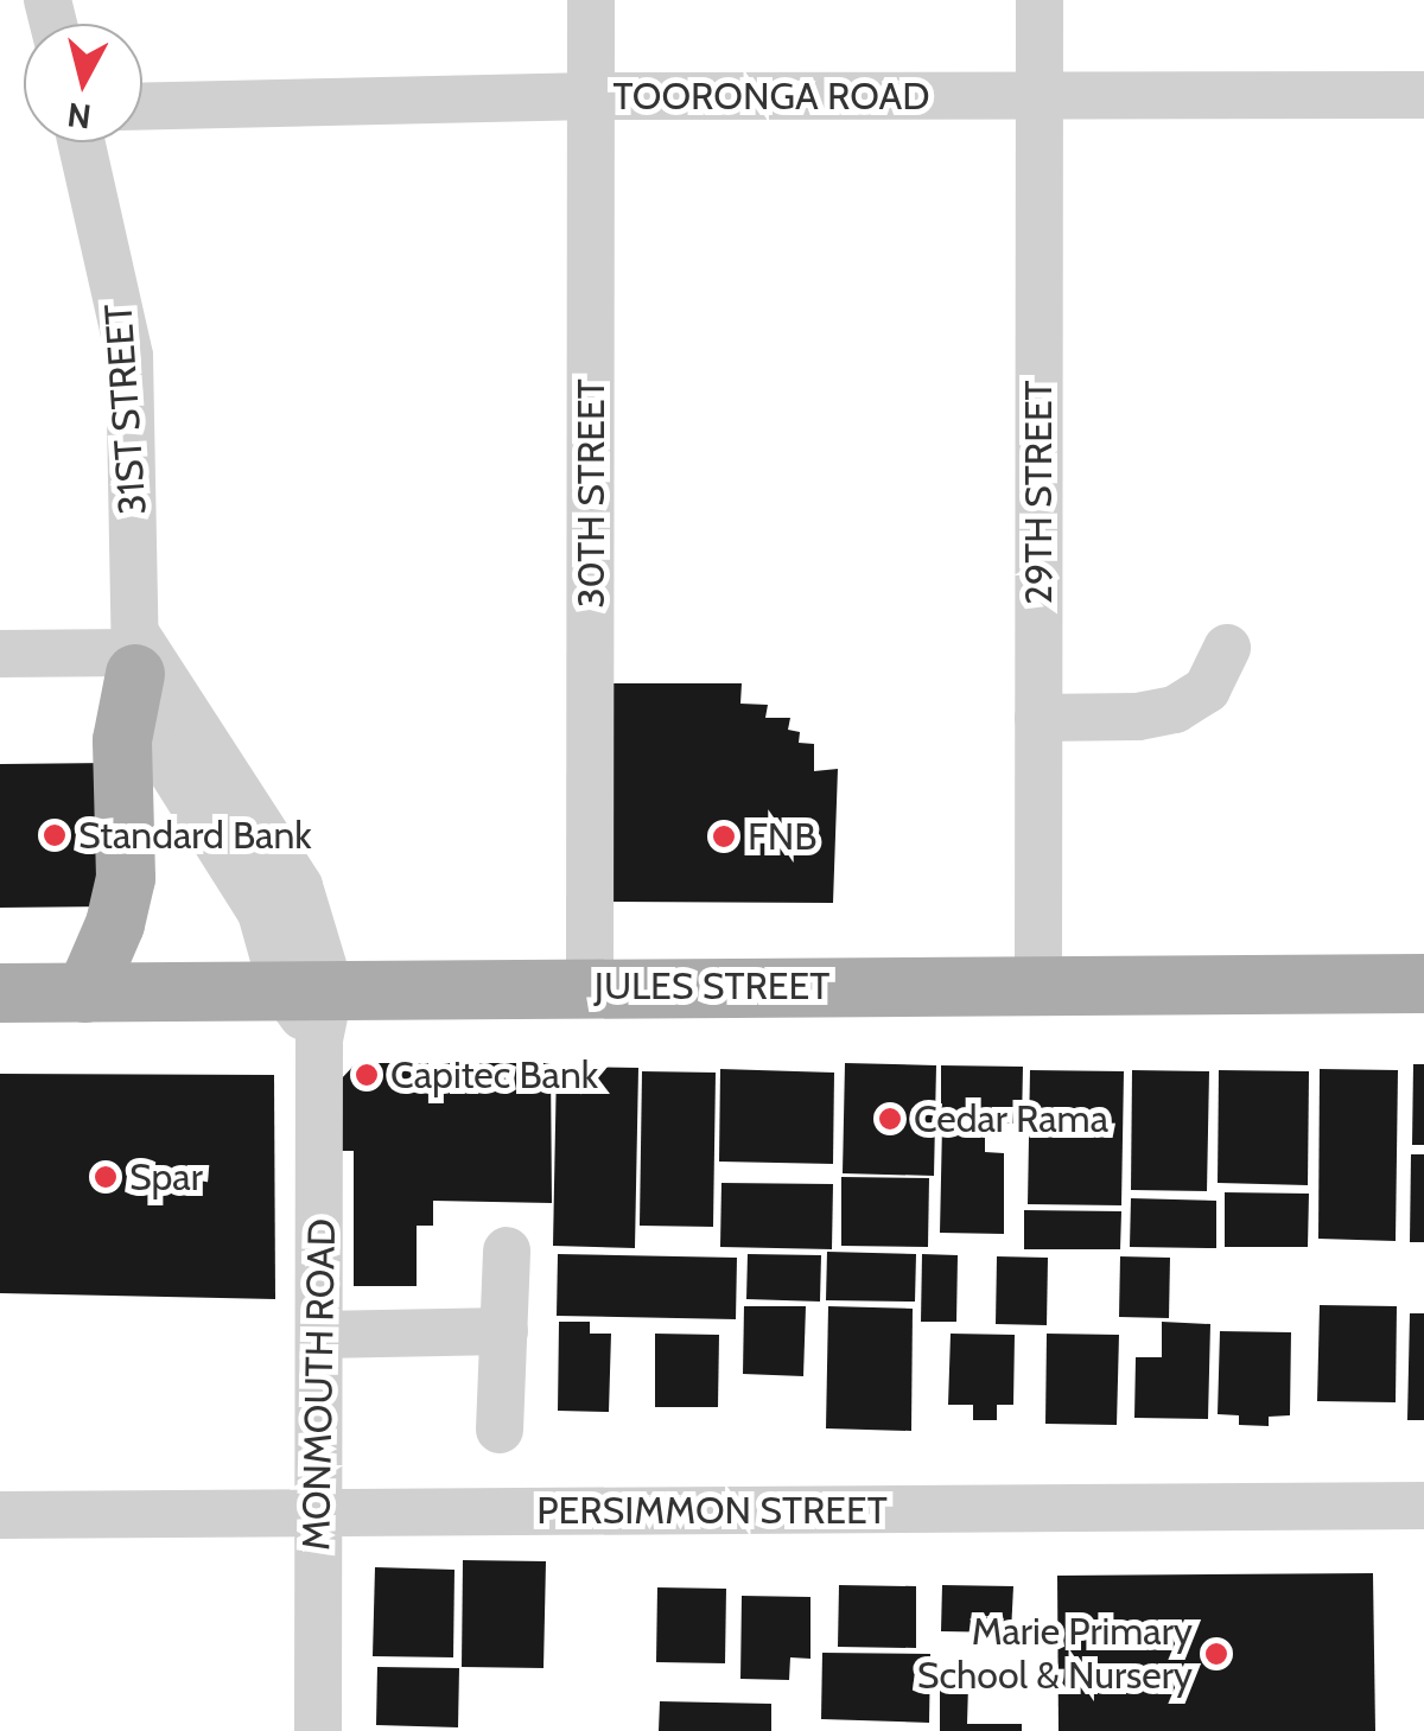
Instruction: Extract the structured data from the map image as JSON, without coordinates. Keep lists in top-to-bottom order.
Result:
{
  "streets": {
    "main road": ["JULES STREET"],
    "street": [
      "TOORONGA ROAD",
      "31ST STREET",
      "29TH STREET",
      "30TH STREET",
      "MONMOUTH ROAD",
      "PERSIMMON STREET"
    ]
  },
  "crossings": [
    ["TOORONGA ROAD", "29TH STREET"],
    ["TOORONGA ROAD", "30TH STREET"],
    ["31ST STREET", "JULES STREET"],
    ["31ST STREET", "MONMOUTH ROAD"],
    ["29TH STREET", "JULES STREET"],
    ["30TH STREET", "JULES STREET"],
    ["JULES STREET", "MONMOUTH ROAD"],
    ["MONMOUTH ROAD", "PERSIMMON STREET"]
  ],
  "places": [
    "Standard Bank",
    "FNB",
    "Capitec Bank",
    "Cedar Rama",
    "Spar",
    "Marie Primary School & Nursery"
  ],
  "north": "bottom"
}
